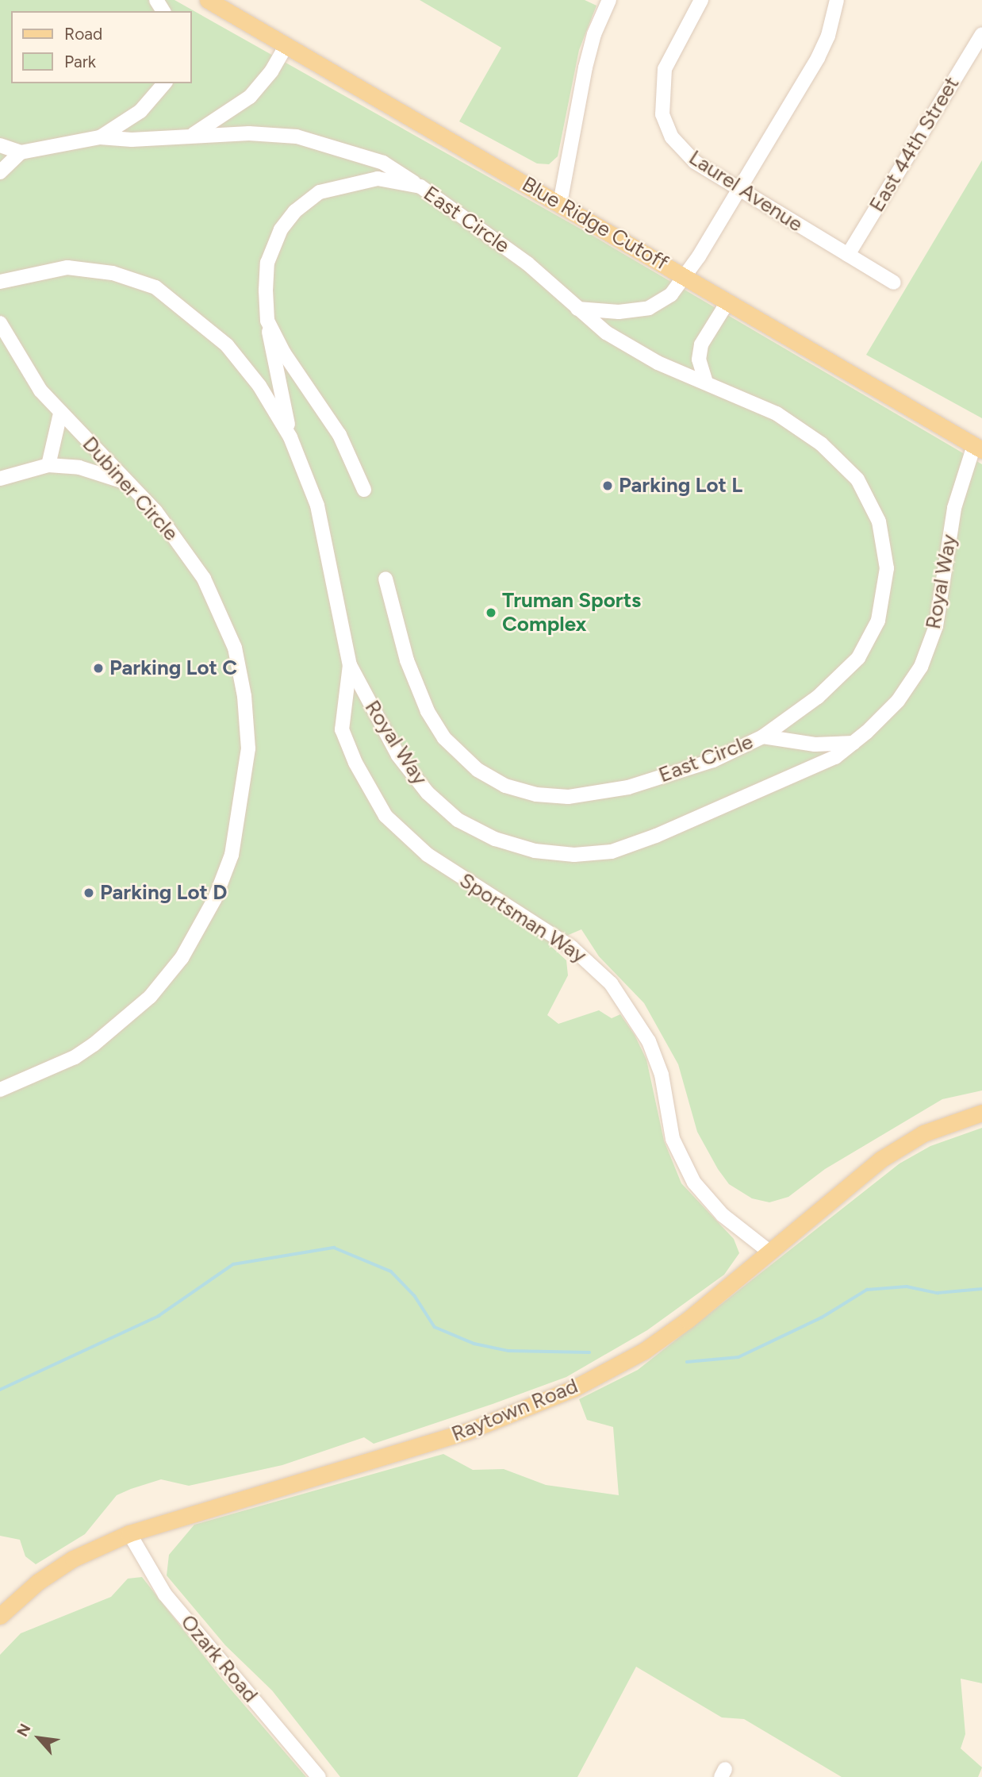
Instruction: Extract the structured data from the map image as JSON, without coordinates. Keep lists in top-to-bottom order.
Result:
{
  "streets": {
    "main road": ["Blue Ridge Cutoff", "Raytown Road"],
    "street": [
      "East 44th Street",
      "Laurel Avenue",
      "East Circle",
      "Dubiner Circle",
      "Royal Way",
      "Sportsman Way",
      "Ozark Road"
    ]
  },
  "crossings": [
    ["East 44th Street", "Laurel Avenue"],
    ["East Circle", "Royal Way"],
    ["Blue Ridge Cutoff", "Royal Way"],
    ["Royal Way", "Sportsman Way"],
    ["Sportsman Way", "Raytown Road"],
    ["Raytown Road", "Ozark Road"]
  ],
  "places": [
    "Parking Lot L",
    "Truman Sports Complex",
    "Parking Lot C",
    "Parking Lot D"
  ],
  "legend": ["Road", "Park"],
  "north": "top left"
}
